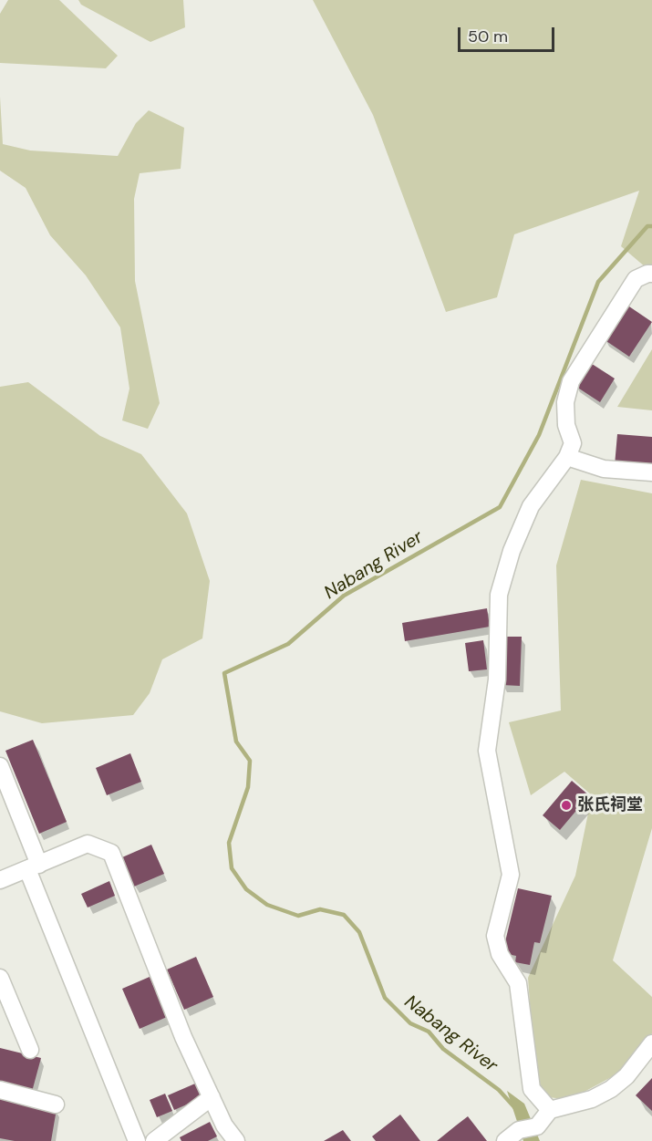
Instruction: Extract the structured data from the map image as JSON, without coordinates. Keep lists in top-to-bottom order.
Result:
{
  "water": ["Nabang River"],
  "places": ["张氏祠堂"],
  "scale_bar": "50 m"
}
